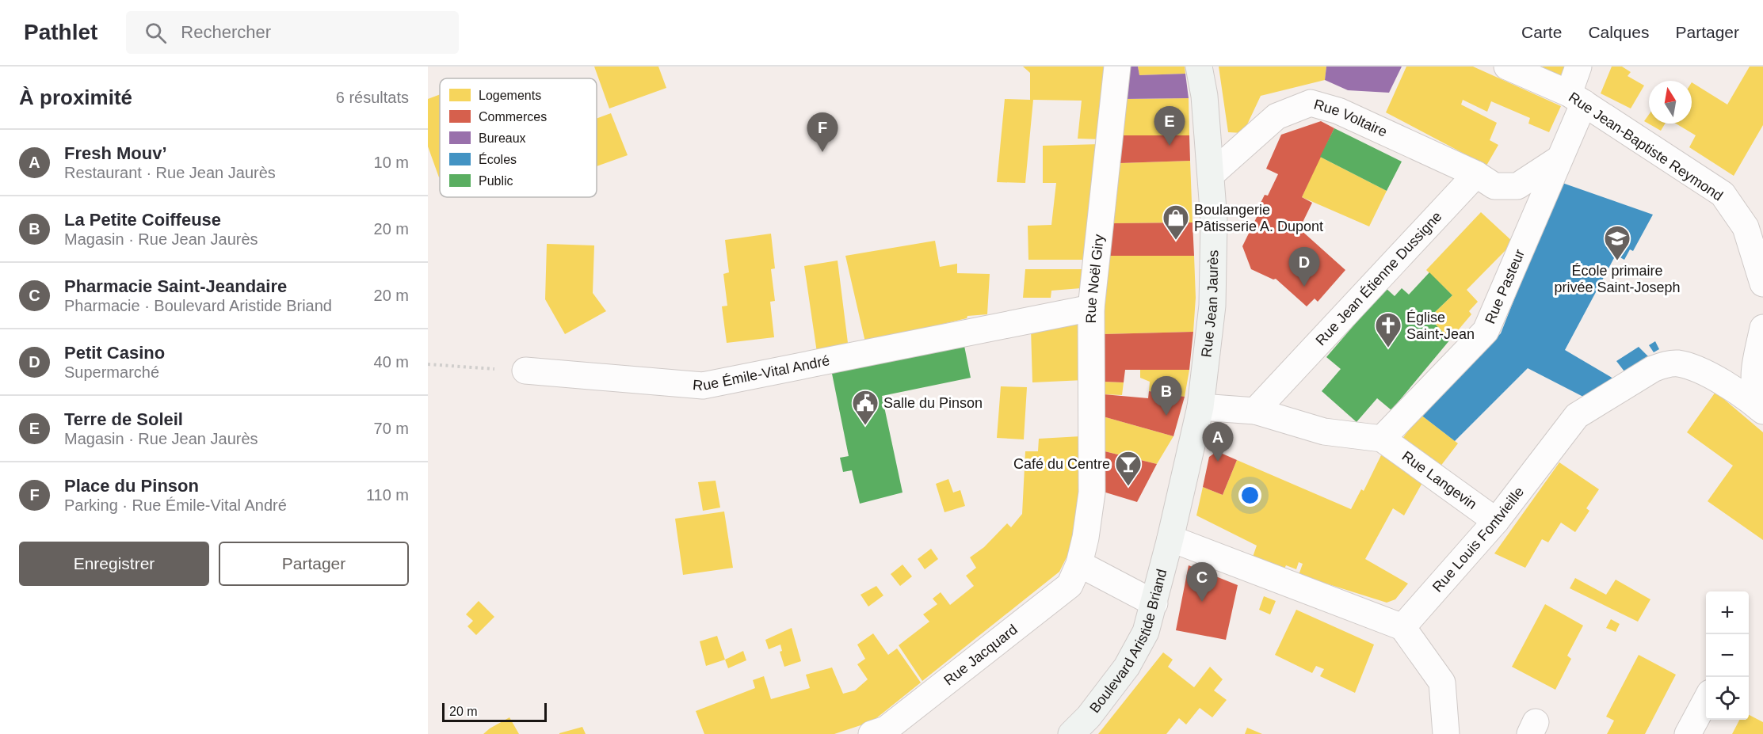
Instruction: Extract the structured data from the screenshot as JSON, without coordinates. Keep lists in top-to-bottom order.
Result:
{
  "streets": {
    "main road": ["Rue Jean Jaurès", "Boulevard Aristide Briand"],
    "street": [
      "Rue Voltaire",
      "Rue Jean-Baptiste Reymond",
      "Rue Noël Giry",
      "Rue Jean Étienne Dussigne",
      "Rue Pasteur",
      "Rue Émile-Vital André",
      "Rue Langevin",
      "Rue Louis Fontvieille",
      "Rue Jacquard"
    ]
  },
  "crossings": [
    ["Rue Voltaire", "Rue Jean Étienne Dussigne"],
    ["Rue Voltaire", "Rue Jean Jaurès"],
    ["Rue Jean-Baptiste Reymond", "Rue Pasteur"],
    ["Rue Noël Giry", "Rue Émile-Vital André"],
    ["Rue Noël Giry", "Rue Jacquard"],
    ["Rue Pasteur", "Rue Langevin"],
    ["Rue Jean Jaurès", "Boulevard Aristide Briand"],
    ["Rue Langevin", "Rue Louis Fontvieille"]
  ],
  "places": {
    "shop": ["Boulangerie Pâtisserie A. Dupont"],
    "school or university": ["École primaire privée Saint-Joseph"],
    "church": ["Église Saint-Jean"],
    "public building": ["Salle du Pinson"],
    "bar": ["Café du Centre"]
  },
  "legend": [
    "Logements",
    "Commerces",
    "Bureaux",
    "Écoles",
    "Public"
  ],
  "scale_bar": "20 m",
  "north": "top",
  "page": {
    "header": "Pathlet",
    "search": "Rechercher",
    "nav": ["Carte", "Calques", "Partager"],
    "heading": ["À proximité", "6 résultats"],
    "pins": [
      "E",
      "F",
      "D",
      "B",
      "A",
      "C"
    ],
    "list": [
      {
        "mark": "A",
        "name": "Fresh Mouv’",
        "note": "Restaurant · Rue Jean Jaurès",
        "value": "10 m"
      },
      {
        "mark": "B",
        "name": "La Petite Coiffeuse",
        "note": "Magasin · Rue Jean Jaurès",
        "value": "20 m"
      },
      {
        "mark": "C",
        "name": "Pharmacie Saint-Jeandaire",
        "note": "Pharmacie · Boulevard Aristide Briand",
        "value": "20 m"
      },
      {
        "mark": "D",
        "name": "Petit Casino",
        "note": "Supermarché",
        "value": "40 m"
      },
      {
        "mark": "E",
        "name": "Terre de Soleil",
        "note": "Magasin · Rue Jean Jaurès",
        "value": "70 m"
      },
      {
        "mark": "F",
        "name": "Place du Pinson",
        "note": "Parking · Rue Émile-Vital André",
        "value": "110 m"
      }
    ],
    "buttons": ["Enregistrer", "Partager"],
    "map_buttons": ["+", "−"],
    "scale": "20 m"
  }
}
